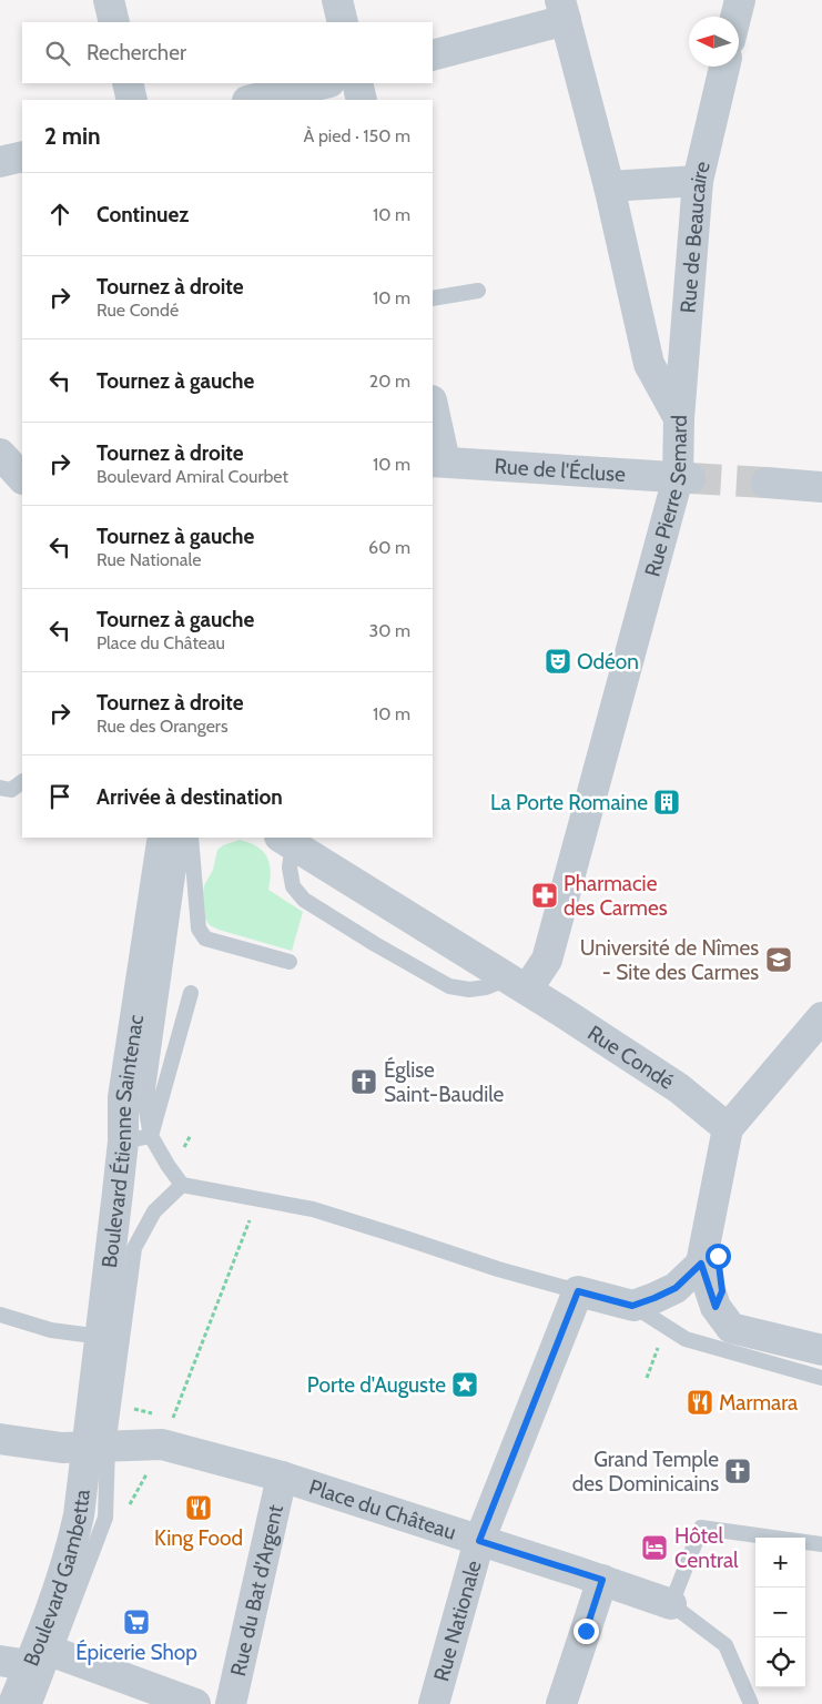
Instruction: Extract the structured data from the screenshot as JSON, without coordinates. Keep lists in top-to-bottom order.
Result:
{
  "streets": {
    "street": [
      "Rue de Beaucaire",
      "Rue de l'Écluse",
      "Rue Pierre Semard",
      "Rue Condé",
      "Boulevard Étienne Saintenac",
      "Place du Château",
      "Boulevard Gambetta",
      "Rue du Bat d'Argent",
      "Rue Nationale"
    ]
  },
  "crossings": [
    ["Rue de Beaucaire", "Rue Pierre Semard"],
    ["Rue de l'Écluse", "Rue Pierre Semard"],
    ["Rue Pierre Semard", "Rue Condé"],
    ["Boulevard Étienne Saintenac", "Place du Château"],
    ["Boulevard Étienne Saintenac", "Boulevard Gambetta"],
    ["Place du Château", "Boulevard Gambetta"],
    ["Place du Château", "Rue du Bat d'Argent"],
    ["Place du Château", "Rue Nationale"]
  ],
  "places": {
    "theatre": ["Odéon"],
    "building": ["La Porte Romaine"],
    "pharmacy": ["Pharmacie des Carmes"],
    "school or university": ["Université de Nîmes - Site des Carmes"],
    "church": ["Église Saint-Baudile", "Grand Temple des Dominicains"],
    "place": ["Porte d'Auguste"],
    "restaurant": ["Marmara", "King Food"],
    "hotel": ["Hôtel Central"],
    "supermarket": ["Épicerie Shop"]
  },
  "north": "left",
  "page": {
    "search": "Rechercher",
    "heading": ["2 min", "À pied · 150 m"],
    "list": [
      ["Continuez", "10 m"],
      ["Tournez à droite", "Rue Condé", "10 m"],
      ["Tournez à gauche", "20 m"],
      ["Tournez à droite", "Boulevard Amiral Courbet", "10 m"],
      ["Tournez à gauche", "Rue Nationale", "60 m"],
      ["Tournez à gauche", "Place du Château", "30 m"],
      ["Tournez à droite", "Rue des Orangers", "10 m"],
      "Arrivée à destination"
    ],
    "map_buttons": ["+", "−"]
  }
}
